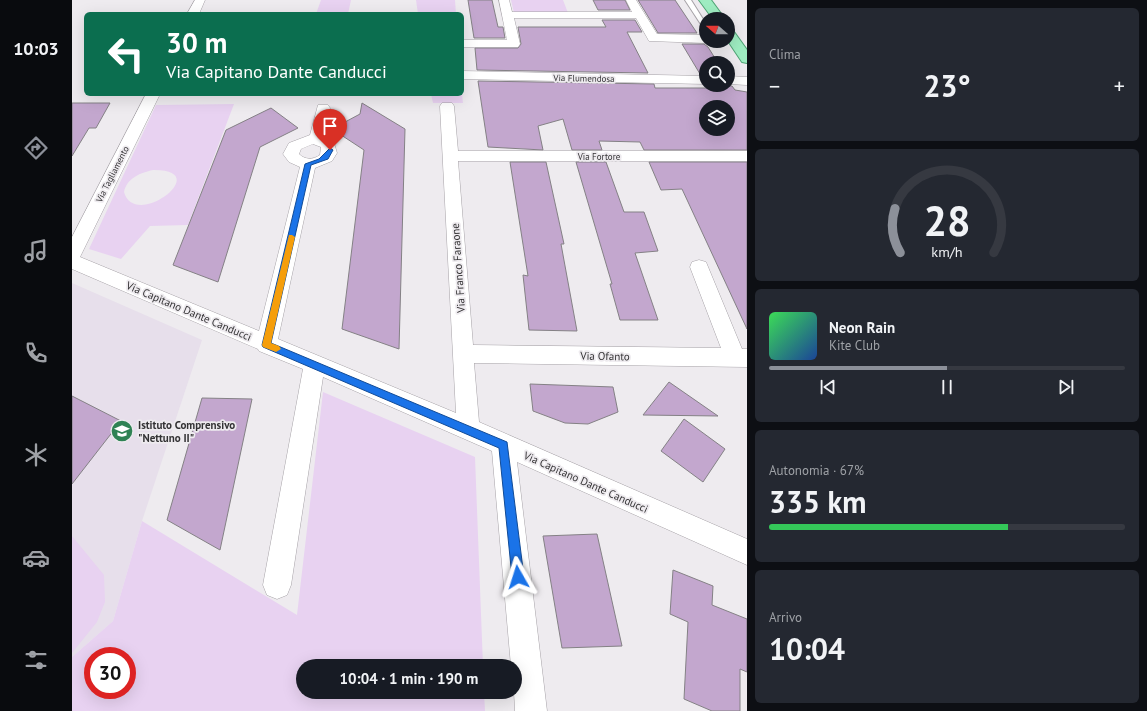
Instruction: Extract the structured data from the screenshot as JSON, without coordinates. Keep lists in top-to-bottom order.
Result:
{
  "streets": {
    "street": [
      "Via Flumendosa",
      "Via Fortore",
      "Via Tagliamento",
      "Via Franco Faraone",
      "Via Capitano Dante Canducci",
      "Via Ofanto"
    ]
  },
  "crossings": [
    ["Via Fortore", "Via Franco Faraone"],
    ["Via Franco Faraone", "Via Capitano Dante Canducci"],
    ["Via Franco Faraone", "Via Ofanto"]
  ],
  "places": {
    "school or university": ["Istituto Comprensivo \"Nettuno II\""]
  },
  "north": "left",
  "page": {
    "tabs": "10:03",
    "tile": [
      "Clima",
      ["Autonomia · 67%", "335 km"],
      ["Arrivo", "10:04"]
    ],
    "turn": ["30 m", "Via Capitano Dante Canducci"],
    "heat": ["−", "23°", "+"],
    "song": ["Neon Rain", "Kite Club"],
    "limit": "30",
    "trip": "10:04 · 1 min · 190 m",
    "gauge": ["28", "km/h"]
  }
}
